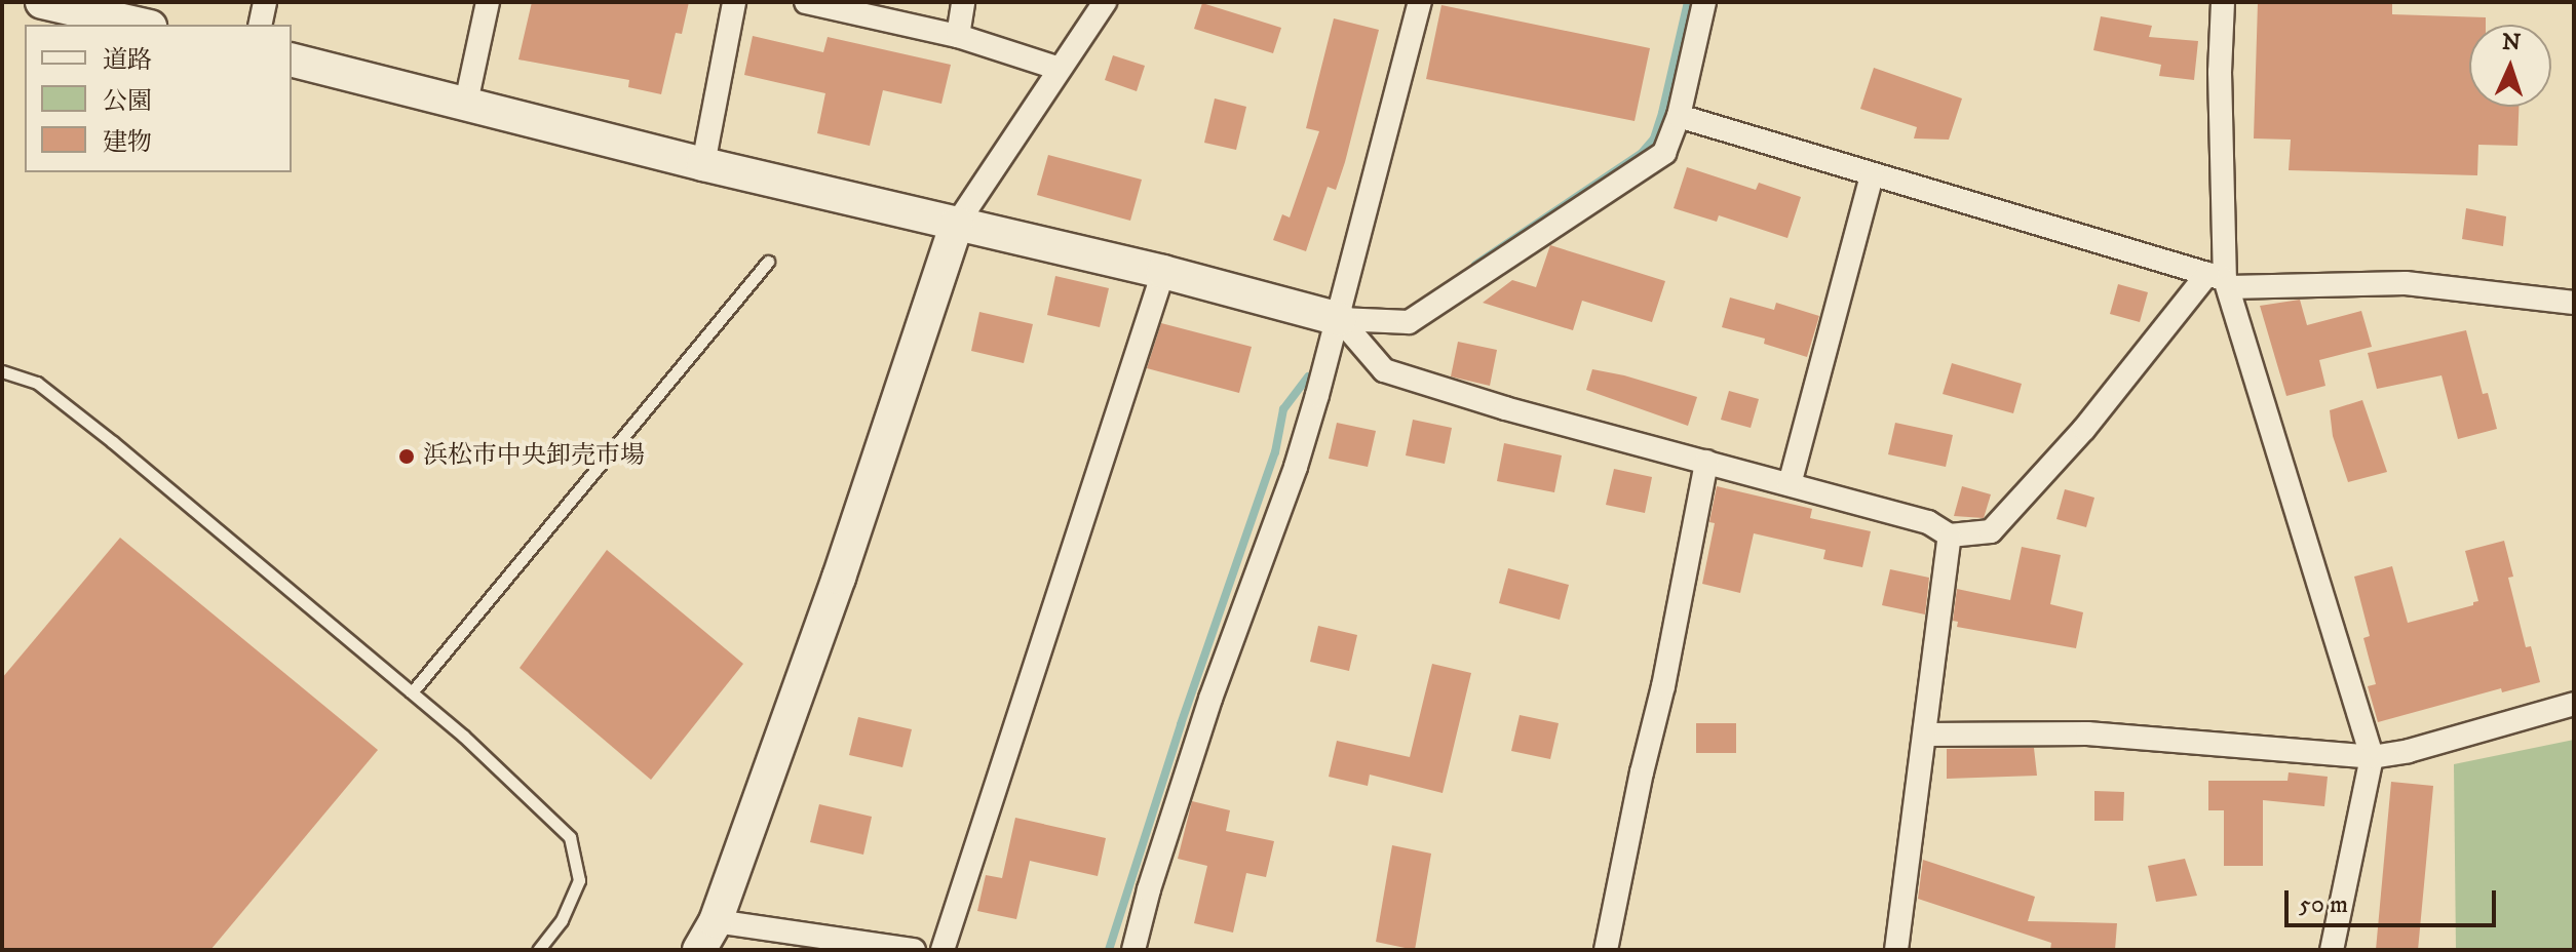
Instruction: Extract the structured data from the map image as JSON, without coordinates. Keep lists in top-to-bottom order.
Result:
{
  "places": ["浜松市中央卸売市場"],
  "legend": ["道路", "公園", "建物"],
  "scale_bar": "50 m",
  "north": "top"
}
